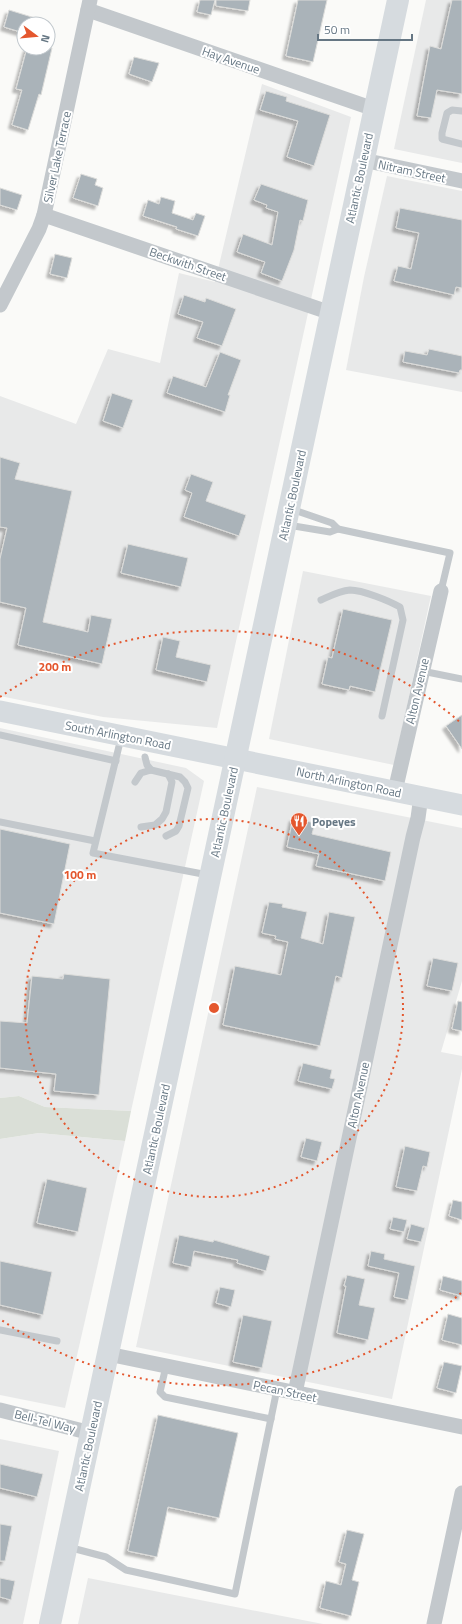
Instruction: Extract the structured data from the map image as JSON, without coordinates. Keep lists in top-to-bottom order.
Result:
{
  "streets": {
    "main road": ["Atlantic Boulevard", "South Arlington Road", "North Arlington Road"],
    "street": [
      "Hay Avenue",
      "Silver Lake Terrace",
      "Nitram Street",
      "Beckwith Street",
      "Alton Avenue",
      "Pecan Street",
      "Bell-Tel Way"
    ]
  },
  "crossings": [
    ["Hay Avenue", "Silver Lake Terrace"],
    ["Hay Avenue", "Atlantic Boulevard"],
    ["Silver Lake Terrace", "Beckwith Street"],
    ["Nitram Street", "Atlantic Boulevard"],
    ["Atlantic Boulevard", "Beckwith Street"],
    ["Atlantic Boulevard", "South Arlington Road"],
    ["Atlantic Boulevard", "North Arlington Road"],
    ["Atlantic Boulevard", "Pecan Street"],
    ["Atlantic Boulevard", "Bell-Tel Way"],
    ["Alton Avenue", "North Arlington Road"],
    ["Alton Avenue", "Pecan Street"],
    ["South Arlington Road", "North Arlington Road"]
  ],
  "places": {
    "restaurant": ["Popeyes"]
  },
  "scale_bar": "50 m",
  "north": "right",
  "rings": ["200 m", "100 m"]
}
